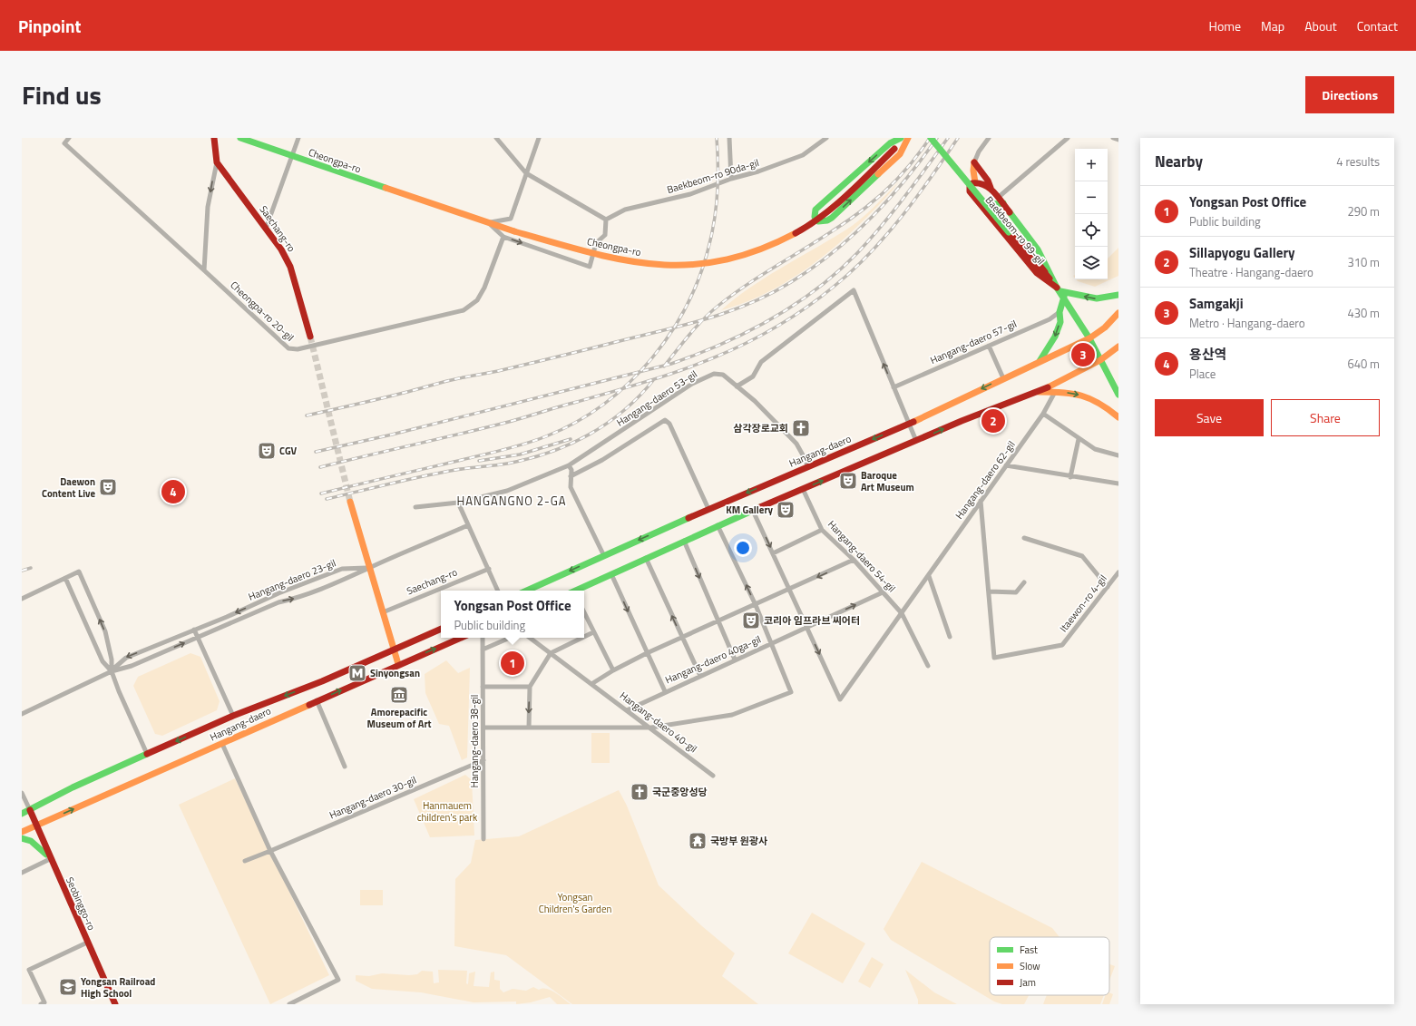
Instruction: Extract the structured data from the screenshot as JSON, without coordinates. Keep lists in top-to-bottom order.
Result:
{
  "streets": {
    "main road": [
      "Cheongpa-ro",
      "Saechang-ro",
      "Baekbeom-ro 99-gil",
      "Hangang-daero",
      "Seobinggo-ro"
    ],
    "street": [
      "Baekbeom-ro 90da-gil",
      "Cheongpa-ro 20-gil",
      "Hangang-daero 57-gil",
      "Hangang-daero 53-gil",
      "Hangang-daero 62-gil",
      "Hangang-daero 54-gil",
      "Hangang-daero 23-gil",
      "Itaewon-ro 4-gil",
      "Hangang-daero 40ga-gil",
      "Hangang-daero 40-gil",
      "Hangang-daero 38-gil",
      "Hangang-daero 30-gil"
    ]
  },
  "crossings": [
    ["Cheongpa-ro", "Saechang-ro"],
    ["Hangang-daero 53-gil", "Hangang-daero"],
    ["Hangang-daero", "Seobinggo-ro"],
    ["Hangang-daero 62-gil", "Hangang-daero 54-gil"],
    ["Hangang-daero 62-gil", "Hangang-daero 40ga-gil"],
    ["Hangang-daero 54-gil", "Hangang-daero 40ga-gil"],
    ["Hangang-daero 40ga-gil", "Hangang-daero 40-gil"],
    ["Hangang-daero 38-gil", "Hangang-daero 30-gil"]
  ],
  "districts": ["HANGANGNO 2-GA"],
  "parks": ["Hanmauem children's park", "Yongsan Children's Garden"],
  "places": {
    "church": ["삼각장로교회", "국군중앙성당"],
    "theatre": [
      "CGV",
      "Baroque Art Museum",
      "Daewon Content Live",
      "KM Gallery",
      "코리아 임프라브 씨어터"
    ],
    "metro station": ["Sinyongsan"],
    "museum": ["Amorepacific Museum of Art"],
    "temple": ["국방부 원광사"],
    "school or university": ["Yongsan Railroad High School"]
  },
  "legend": ["Fast", "Slow", "Jam"],
  "page": {
    "header": "Pinpoint",
    "nav": [
      "Home",
      "Map",
      "About",
      "Contact"
    ],
    "title": "Find us",
    "buttons": [
      "Directions",
      ["Save", "Share"]
    ],
    "heading": ["Nearby", "4 results"],
    "map_buttons": ["+", "−"],
    "list": [
      {
        "mark": "1",
        "name": "Yongsan Post Office",
        "note": "Public building",
        "value": "290 m"
      },
      {
        "mark": "2",
        "name": "Sillapyogu Gallery",
        "note": "Theatre · Hangang-daero",
        "value": "310 m"
      },
      {
        "mark": "3",
        "name": "Samgakji",
        "note": "Metro · Hangang-daero",
        "value": "430 m"
      },
      {
        "mark": "4",
        "name": "용산역",
        "note": "Place",
        "value": "640 m"
      }
    ],
    "pins": [
      "3",
      "2",
      "4",
      "1"
    ],
    "popup": ["Yongsan Post Office", "Public building"]
  }
}
